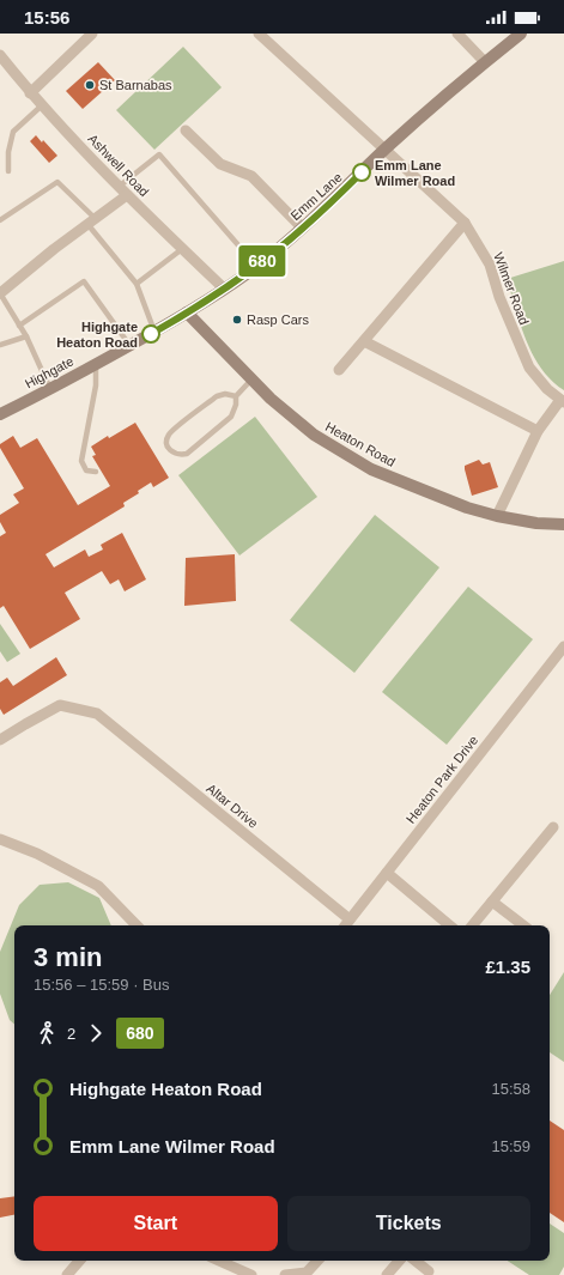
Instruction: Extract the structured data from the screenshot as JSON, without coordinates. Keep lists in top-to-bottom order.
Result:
{
  "streets": {
    "street": [
      "Ashwell Road",
      "Emm Lane",
      "Wilmer Road",
      "Highgate",
      "Heaton Road",
      "Heaton Park Drive",
      "Altar Drive"
    ]
  },
  "crossings": [
    ["Ashwell Road", "Emm Lane"],
    ["Emm Lane", "Wilmer Road"],
    ["Emm Lane", "Highgate"],
    ["Emm Lane", "Heaton Road"],
    ["Highgate", "Heaton Road"],
    ["Heaton Park Drive", "Altar Drive"]
  ],
  "places": [
    "St Barnabas",
    "Emm Lane Wilmer Road",
    "Rasp Cars",
    "Highgate Heaton Road"
  ],
  "lines": ["bus line 680"],
  "page": {
    "status": "15:56",
    "on_map": "680",
    "heading": ["3 min", "15:56 – 15:59 · Bus", "£1.35"],
    "legs": ["2", "680"],
    "list": [
      {
        "name": "Highgate Heaton Road",
        "value": "15:58"
      },
      {
        "name": "Emm Lane Wilmer Road",
        "value": "15:59"
      }
    ],
    "buttons": ["Start", "Tickets"]
  }
}
